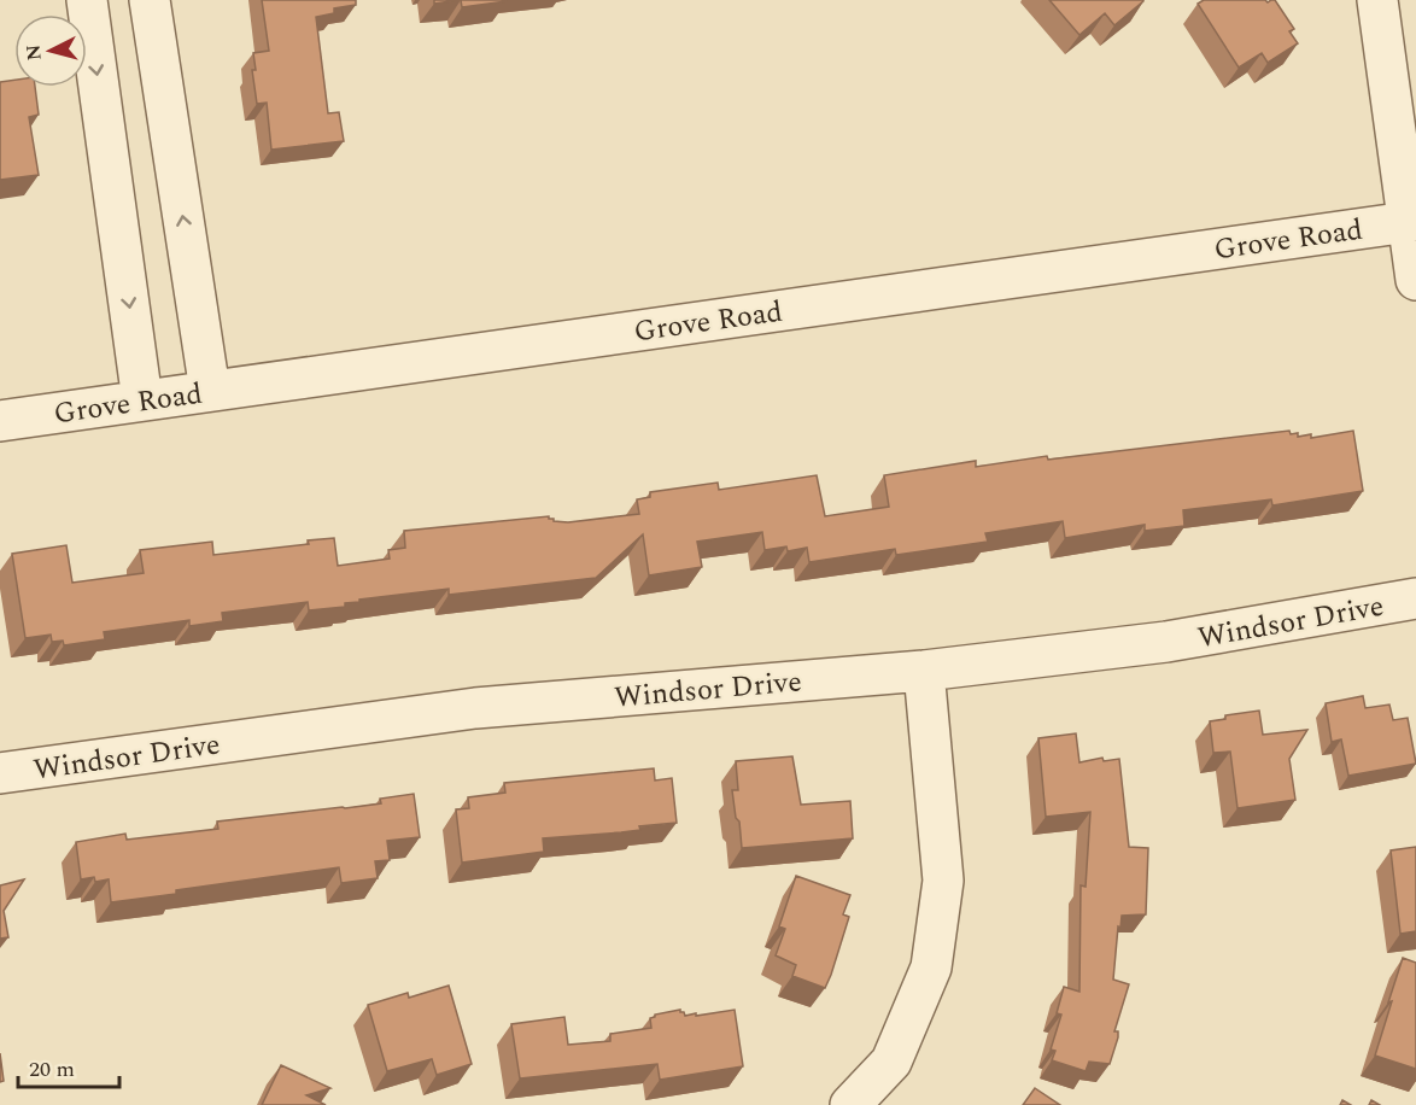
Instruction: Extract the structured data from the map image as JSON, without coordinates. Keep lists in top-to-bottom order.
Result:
{
  "streets": {
    "street": ["Grove Road", "Windsor Drive"]
  },
  "scale_bar": "20 m",
  "north": "left"
}
